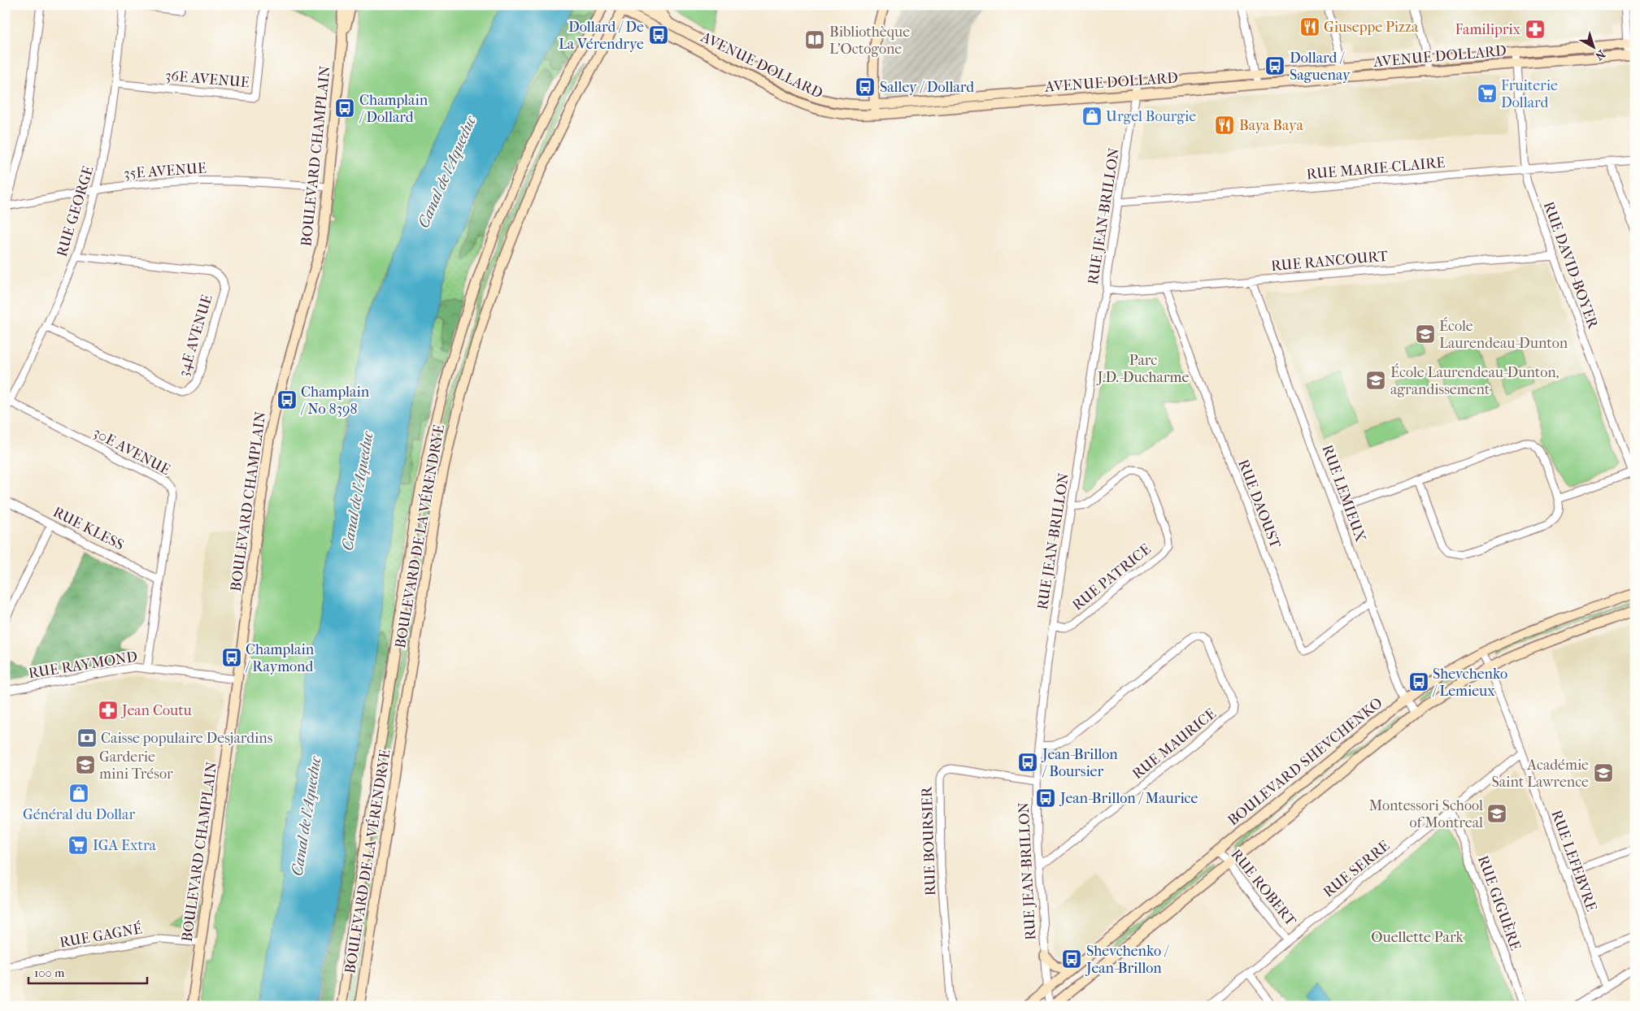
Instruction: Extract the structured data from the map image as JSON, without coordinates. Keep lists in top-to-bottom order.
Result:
{
  "streets": {
    "main road": [
      "AVENUE DOLLARD",
      "BOULEVARD CHAMPLAIN",
      "BOULEVARD DE LA VÉRENDRYE",
      "BOULEVARD SHEVCHENKO"
    ],
    "street": [
      "36E AVENUE",
      "RUE MARIE-CLAIRE",
      "35E AVENUE",
      "RUE GEORGE",
      "RUE JEAN-BRILLON",
      "RUE RANCOURT",
      "RUE DAVID-BOYER",
      "34E AVENUE",
      "30E AVENUE",
      "RUE LEMIEUX",
      "RUE DAOUST",
      "RUE KLESS",
      "RUE PATRICE",
      "RUE RAYMOND",
      "RUE MAURICE",
      "RUE BOURSIER",
      "RUE LEFEBVRE",
      "RUE SERRE",
      "RUE ROBERT",
      "RUE GIGUÈRE",
      "RUE GAGNÉ"
    ]
  },
  "crossings": [
    ["AVENUE DOLLARD", "RUE JEAN-BRILLON"],
    ["AVENUE DOLLARD", "RUE DAVID-BOYER"],
    ["AVENUE DOLLARD", "BOULEVARD DE LA VÉRENDRYE"],
    ["36E AVENUE", "RUE GEORGE"],
    ["BOULEVARD CHAMPLAIN", "35E AVENUE"],
    ["BOULEVARD CHAMPLAIN", "RUE RAYMOND"],
    ["BOULEVARD CHAMPLAIN", "RUE GAGNÉ"],
    ["RUE MARIE-CLAIRE", "RUE JEAN-BRILLON"],
    ["RUE MARIE-CLAIRE", "RUE DAVID-BOYER"],
    ["35E AVENUE", "RUE GEORGE"],
    ["RUE GEORGE", "34E AVENUE"],
    ["RUE GEORGE", "30E AVENUE"],
    ["RUE JEAN-BRILLON", "RUE RANCOURT"],
    ["RUE JEAN-BRILLON", "RUE PATRICE"],
    ["RUE JEAN-BRILLON", "RUE MAURICE"],
    ["RUE JEAN-BRILLON", "BOULEVARD SHEVCHENKO"],
    ["RUE JEAN-BRILLON", "RUE BOURSIER"],
    ["RUE RANCOURT", "RUE DAVID-BOYER"],
    ["RUE RANCOURT", "RUE LEMIEUX"],
    ["RUE RANCOURT", "RUE DAOUST"],
    ["30E AVENUE", "RUE KLESS"],
    ["30E AVENUE", "RUE RAYMOND"],
    ["RUE LEMIEUX", "RUE DAOUST"],
    ["RUE LEMIEUX", "BOULEVARD SHEVCHENKO"],
    ["BOULEVARD SHEVCHENKO", "RUE LEFEBVRE"],
    ["BOULEVARD SHEVCHENKO", "RUE ROBERT"],
    ["RUE LEFEBVRE", "RUE SERRE"],
    ["RUE SERRE", "RUE ROBERT"],
    ["RUE SERRE", "RUE GIGUÈRE"]
  ],
  "water": ["Canal de l'Aqueduc"],
  "parks": ["Parc J.D.-Ducharme", "Ouellette Park"],
  "places": {
    "restaurant": ["Giuseppe Pizza", "Baya Baya"],
    "pharmacy": ["Familiprix", "Jean Coutu"],
    "bus stop": [
      "Dollard / De La Vérendrye",
      "Dollard / Saguenay",
      "Salley / Dollard",
      "Champlain / Dollard",
      "Champlain / No 8398",
      "Champlain / Raymond",
      "Shevchenko / Lemieux",
      "Jean-Brillon / Boursier",
      "Jean-Brillon / Maurice",
      "Shevchenko / Jean-Brillon"
    ],
    "library": ["Bibliothèque L’Octogone"],
    "supermarket": ["Fruiterie Dollard", "IGA Extra"],
    "shop": ["Urgel Bourgie", "Général du Dollar"],
    "school or university": [
      "École Laurendeau-Dunton",
      "École Laurendeau-Dunton, agrandissement",
      "Garderie mini Trésor",
      "Académie Saint Lawrence",
      "Montessori School of Montreal"
    ],
    "bank": ["Caisse populaire Desjardins"]
  },
  "scale_bar": "100 m",
  "north": "bottom right"
}
